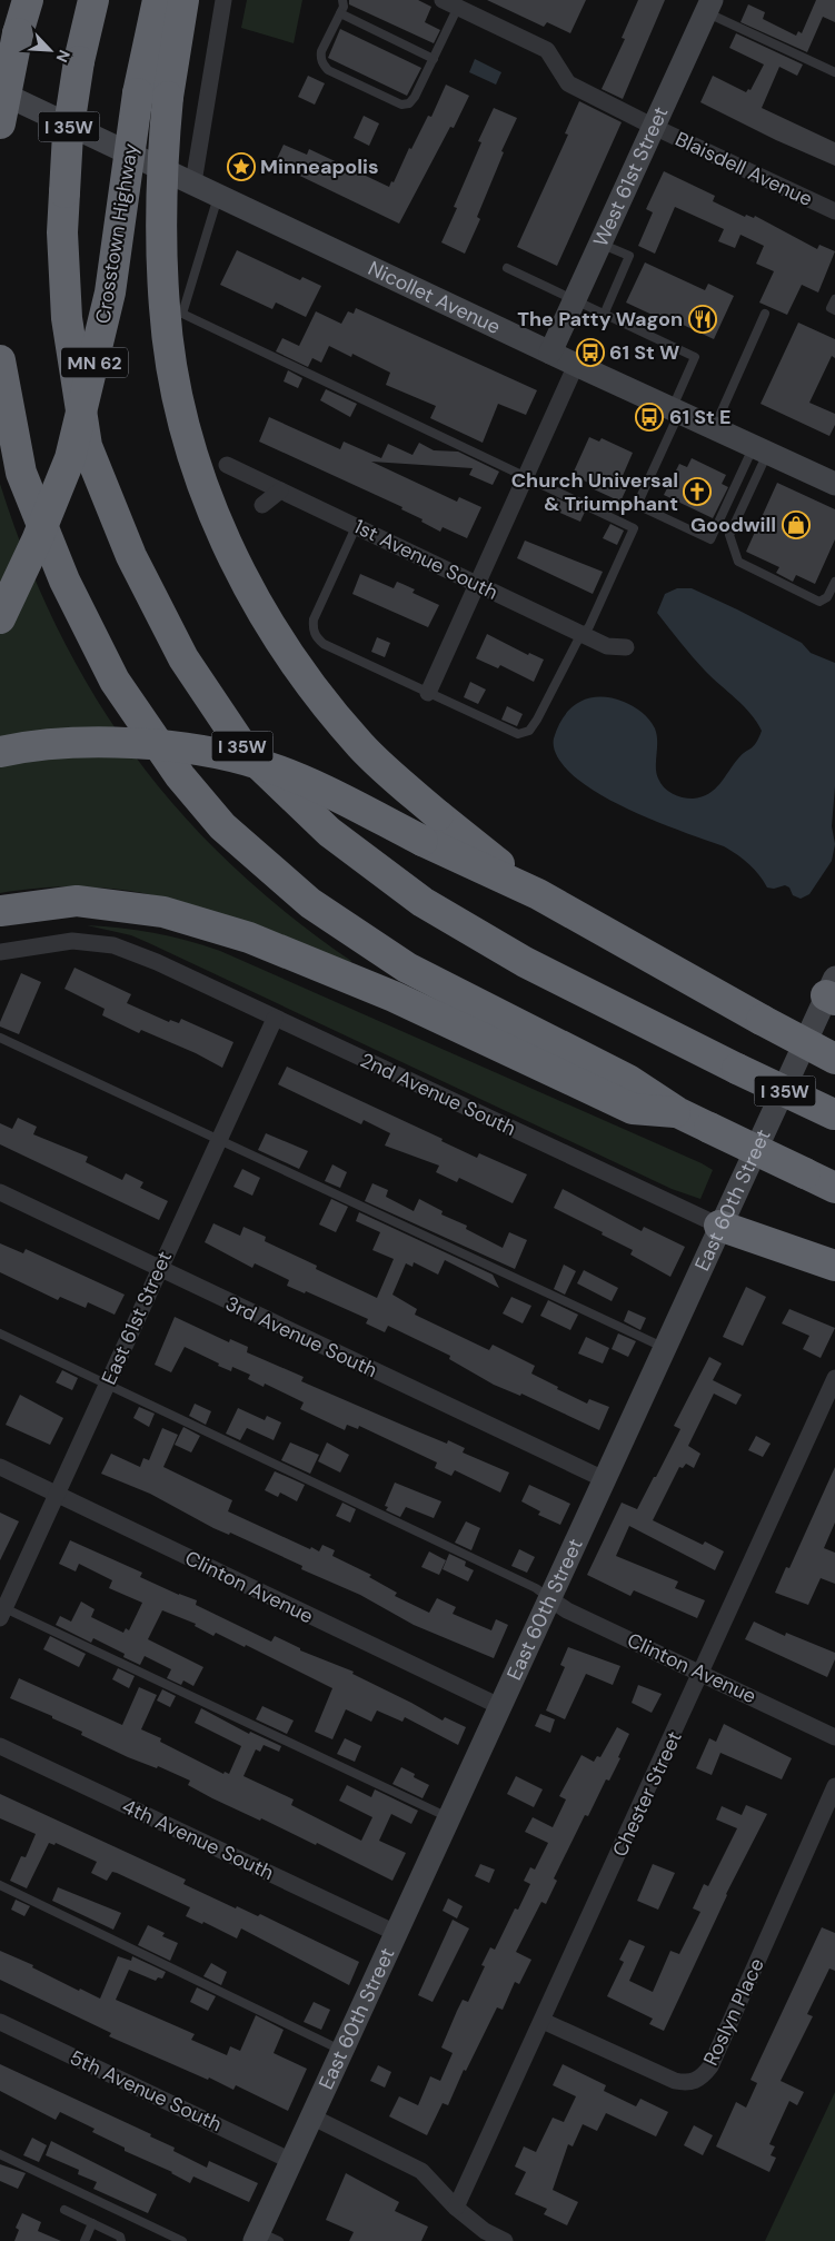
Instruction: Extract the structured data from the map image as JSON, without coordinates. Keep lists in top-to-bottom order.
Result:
{
  "streets": {
    "highway": ["I 35W", "Crosstown Highway", "MN 62"],
    "street": [
      "Blaisdell Avenue",
      "West 61st Street",
      "Nicollet Avenue",
      "1st Avenue South",
      "2nd Avenue South",
      "East 60th Street",
      "East 61st Street",
      "3rd Avenue South",
      "Clinton Avenue",
      "Chester Street",
      "4th Avenue South",
      "Roslyn Place",
      "5th Avenue South"
    ]
  },
  "crossings": [
    ["Blaisdell Avenue", "West 61st Street"],
    ["West 61st Street", "Nicollet Avenue"],
    ["2nd Avenue South", "East 60th Street"],
    ["2nd Avenue South", "East 61st Street"],
    ["East 60th Street", "3rd Avenue South"],
    ["East 60th Street", "Clinton Avenue"],
    ["East 60th Street", "4th Avenue South"],
    ["East 60th Street", "5th Avenue South"],
    ["East 61st Street", "3rd Avenue South"],
    ["East 61st Street", "Clinton Avenue"],
    ["Clinton Avenue", "Chester Street"],
    ["Chester Street", "Roslyn Place"]
  ],
  "places": {
    "place": ["Minneapolis"],
    "restaurant": ["The Patty Wagon"],
    "bus stop": ["61 St W", "61 St E"],
    "church": ["Church Universal & Triumphant"],
    "shop": ["Goodwill"]
  },
  "north": "bottom right"
}
